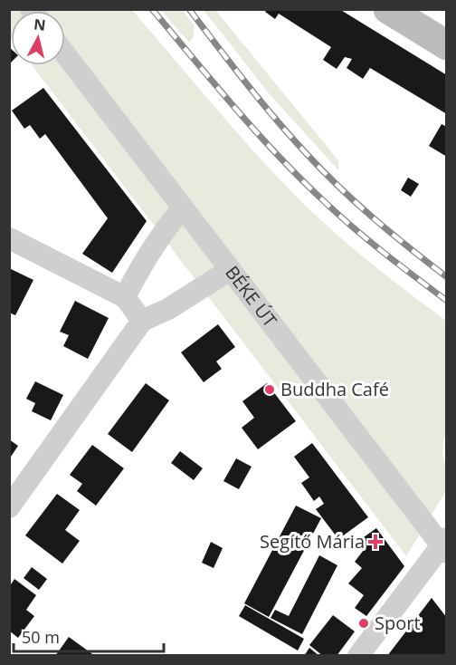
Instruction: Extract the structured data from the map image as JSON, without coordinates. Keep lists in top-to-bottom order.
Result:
{
  "streets": {
    "street": ["BÉKE ÚT"]
  },
  "places": {
    "other": ["Buddha Café", "Sport"],
    "health": ["Segítő Mária"]
  },
  "scale_bar": "50 m",
  "north": "top"
}
